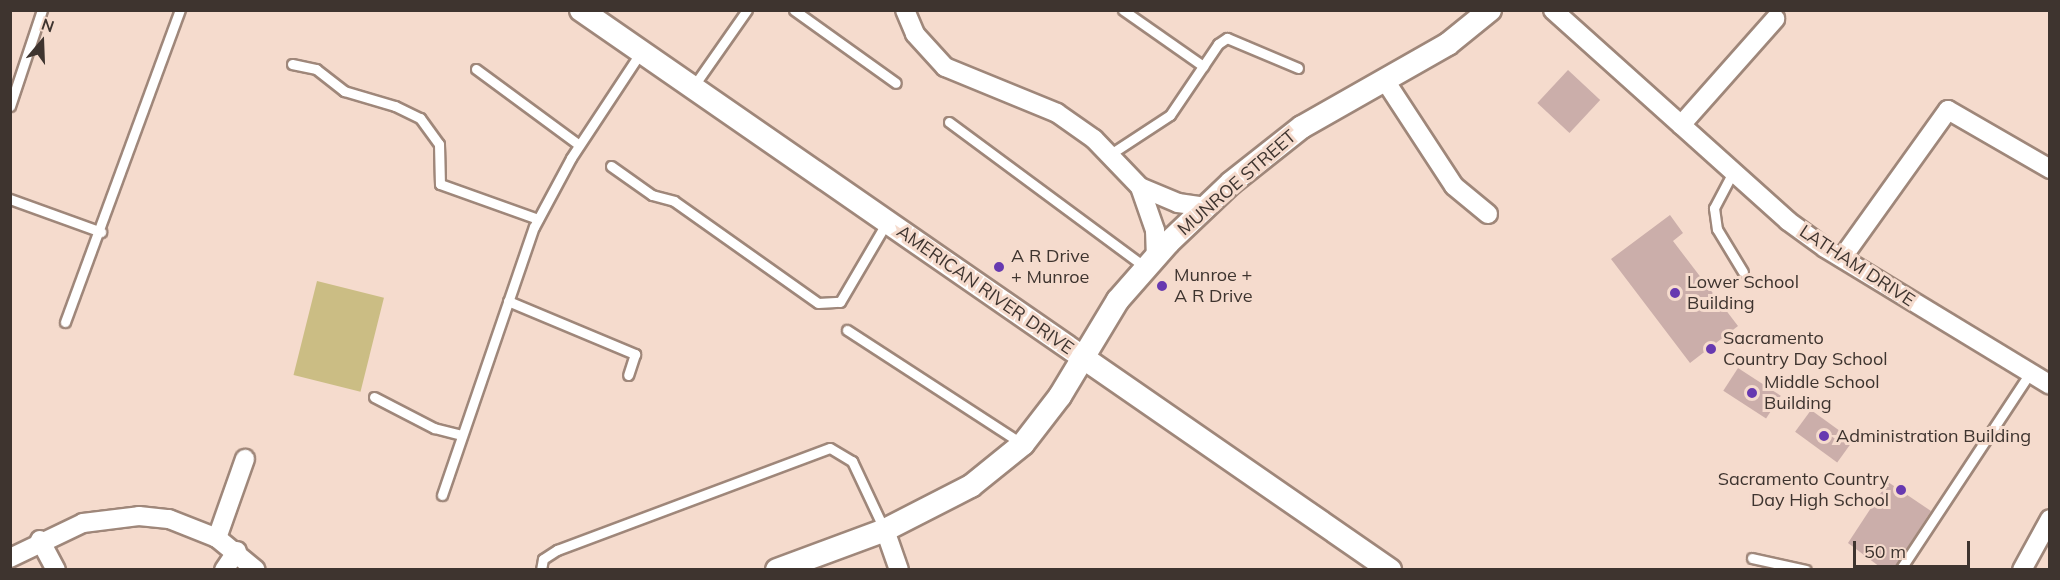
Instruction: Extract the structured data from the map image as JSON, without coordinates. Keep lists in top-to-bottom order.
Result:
{
  "streets": {
    "street": ["MUNROE STREET", "LATHAM DRIVE", "AMERICAN RIVER DRIVE"]
  },
  "crossings": [
    ["MUNROE STREET", "AMERICAN RIVER DRIVE"]
  ],
  "places": [
    "A R Drive + Munroe",
    "Munroe + A R Drive",
    "Lower School Building",
    "Sacramento Country Day School",
    "Middle School Building",
    "Administration Building",
    "Sacramento Country Day High School"
  ],
  "scale_bar": "50 m",
  "north": "top"
}
